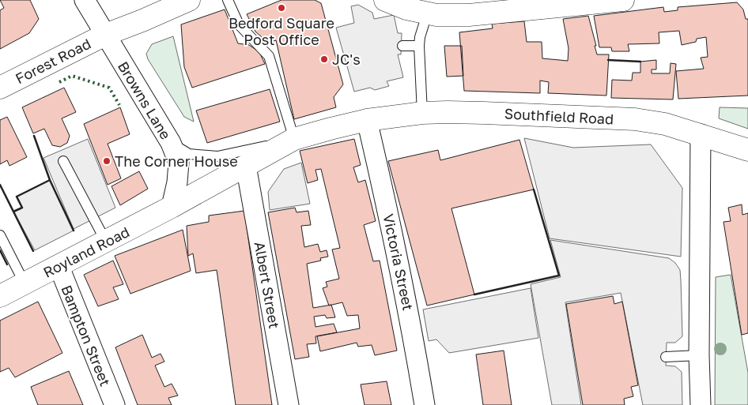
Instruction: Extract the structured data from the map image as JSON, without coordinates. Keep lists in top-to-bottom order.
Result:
{
  "streets": {
    "main road": ["Forest Road", "Southfield Road", "Royland Road"],
    "street": [
      "Browns Lane",
      "Victoria Street",
      "Albert Street",
      "Bampton Street"
    ]
  },
  "crossings": [
    ["Forest Road", "Browns Lane"],
    ["Browns Lane", "Royland Road"],
    ["Southfield Road", "Victoria Street"],
    ["Southfield Road", "Albert Street"],
    ["Royland Road", "Bampton Street"]
  ],
  "places": ["Bedford Square Post Office", "JC's", "The Corner House"]
}
